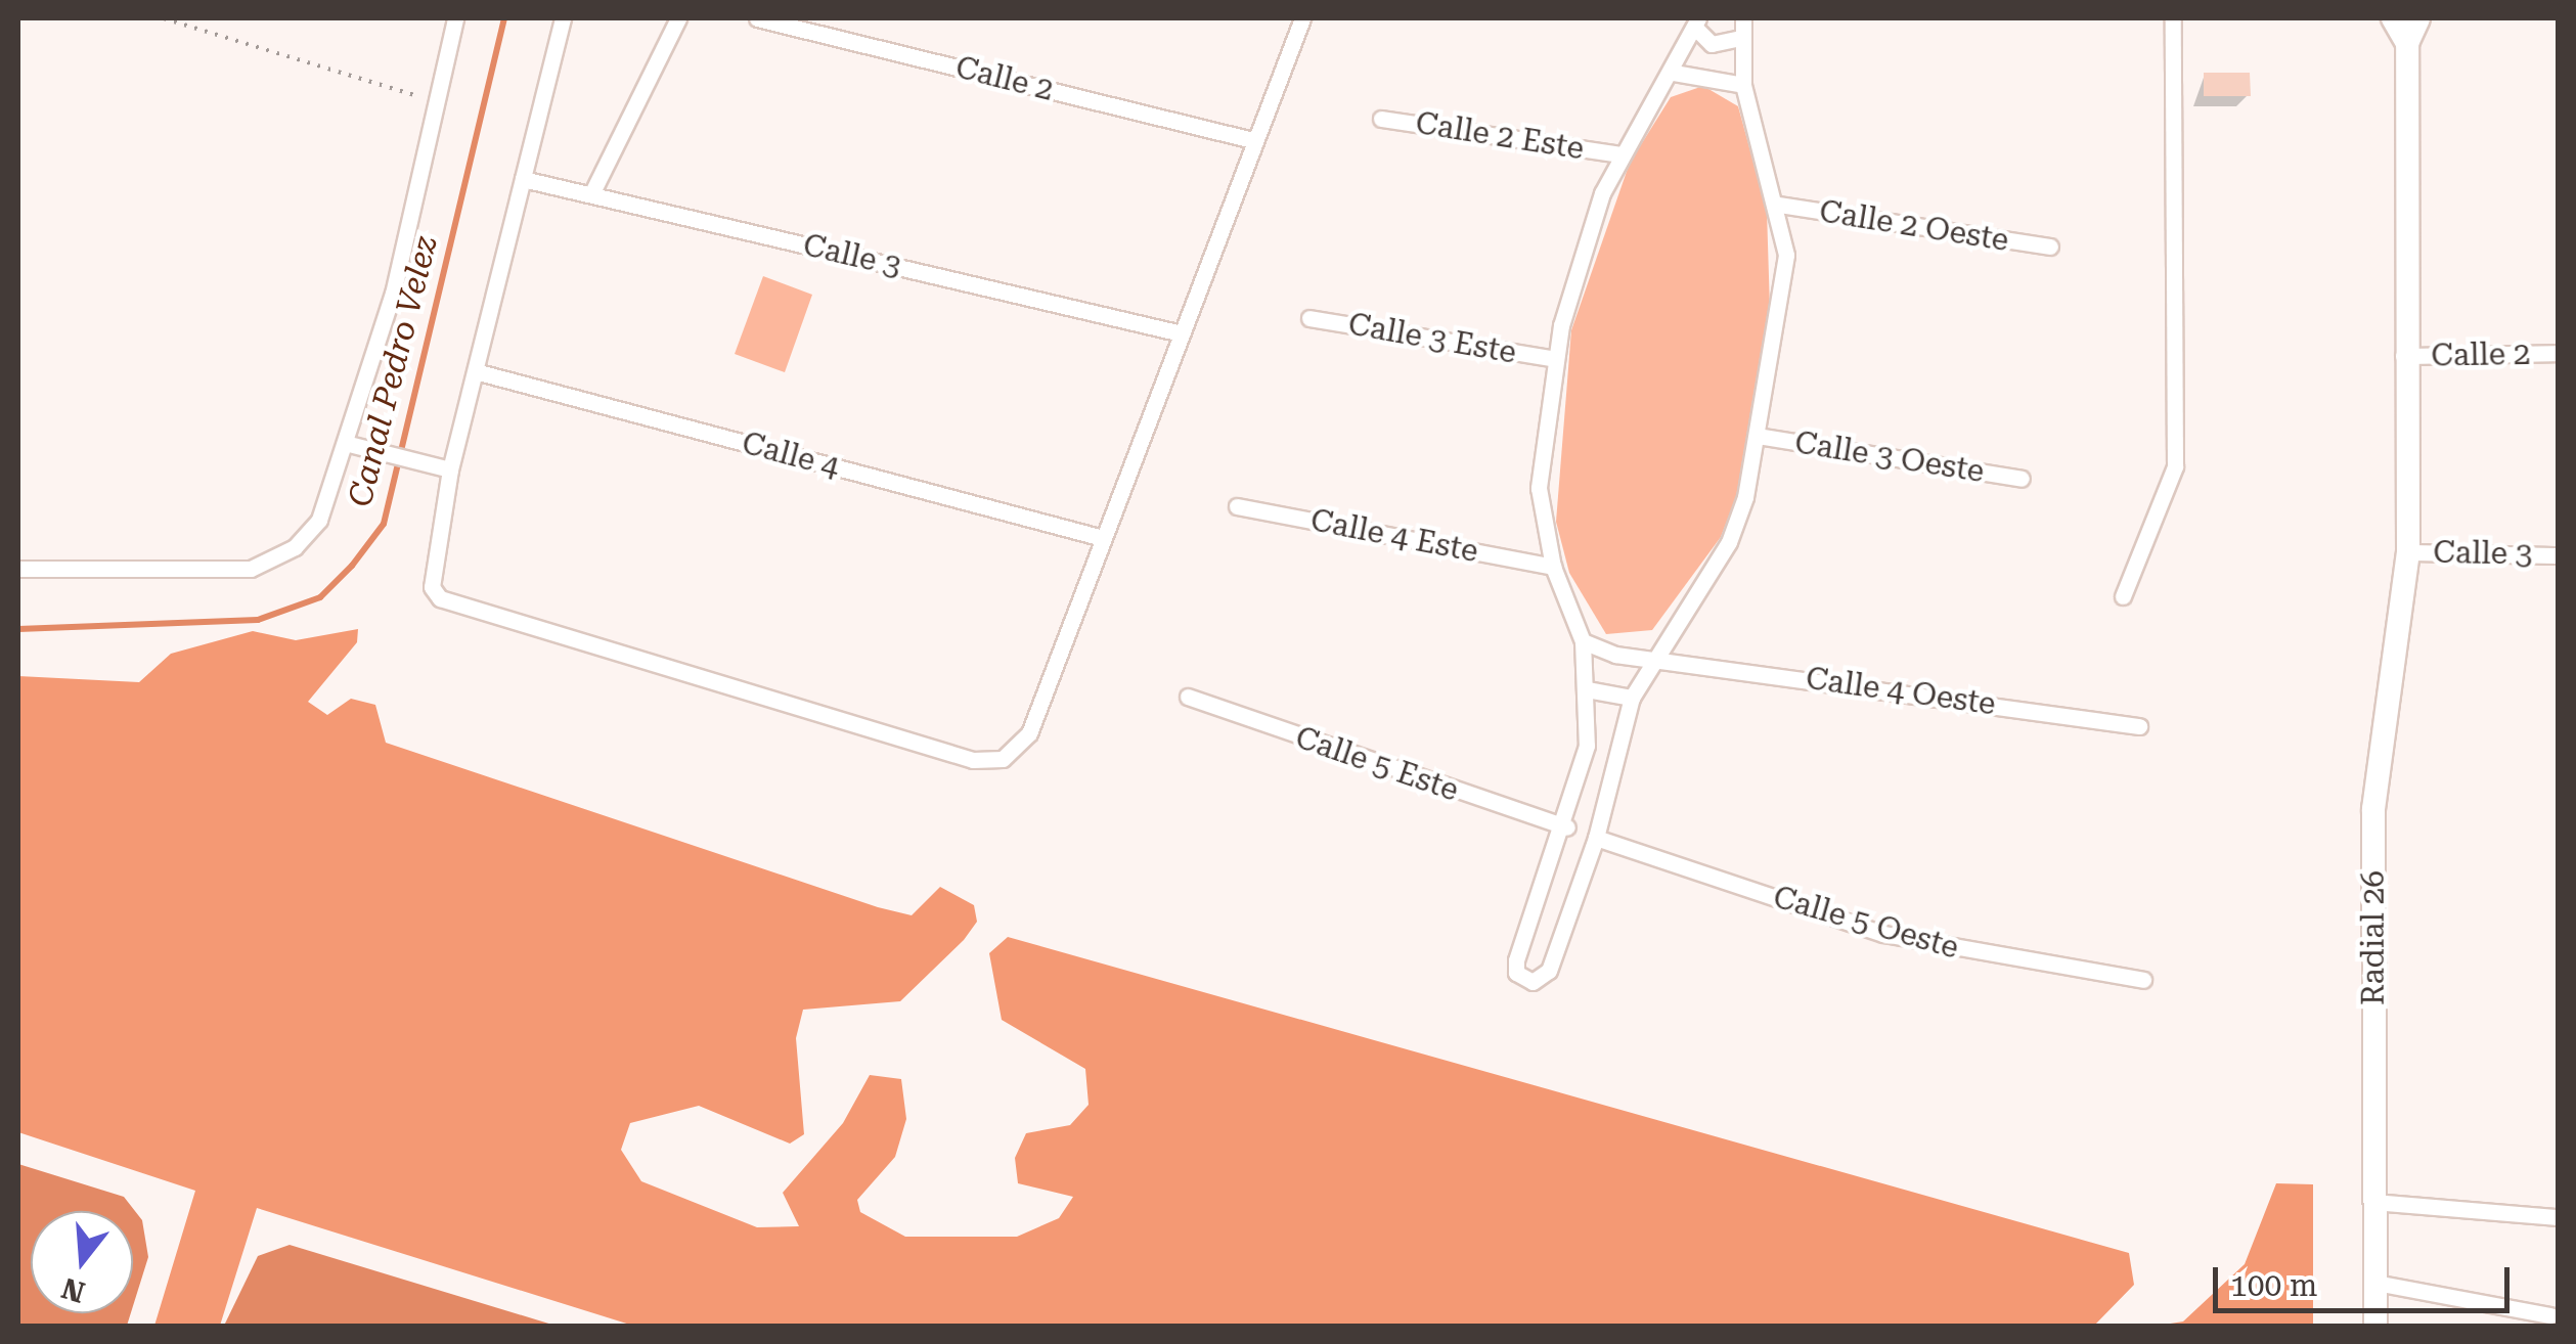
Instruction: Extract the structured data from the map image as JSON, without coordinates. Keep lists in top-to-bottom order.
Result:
{
  "streets": {
    "main road": ["Radial 26"],
    "street": [
      "Calle 2",
      "Calle 2 Este",
      "Calle 2 Oeste",
      "Calle 3",
      "Calle 3 Este",
      "Calle 4",
      "Calle 3 Oeste",
      "Calle 4 Este",
      "Calle 4 Oeste",
      "Calle 5 Este",
      "Calle 5 Oeste"
    ]
  },
  "crossings": [
    ["Calle 2", "Radial 26"],
    ["Calle 3", "Radial 26"]
  ],
  "water": ["Canal Pedro Velez"],
  "scale_bar": "100 m",
  "north": "bottom"
}
